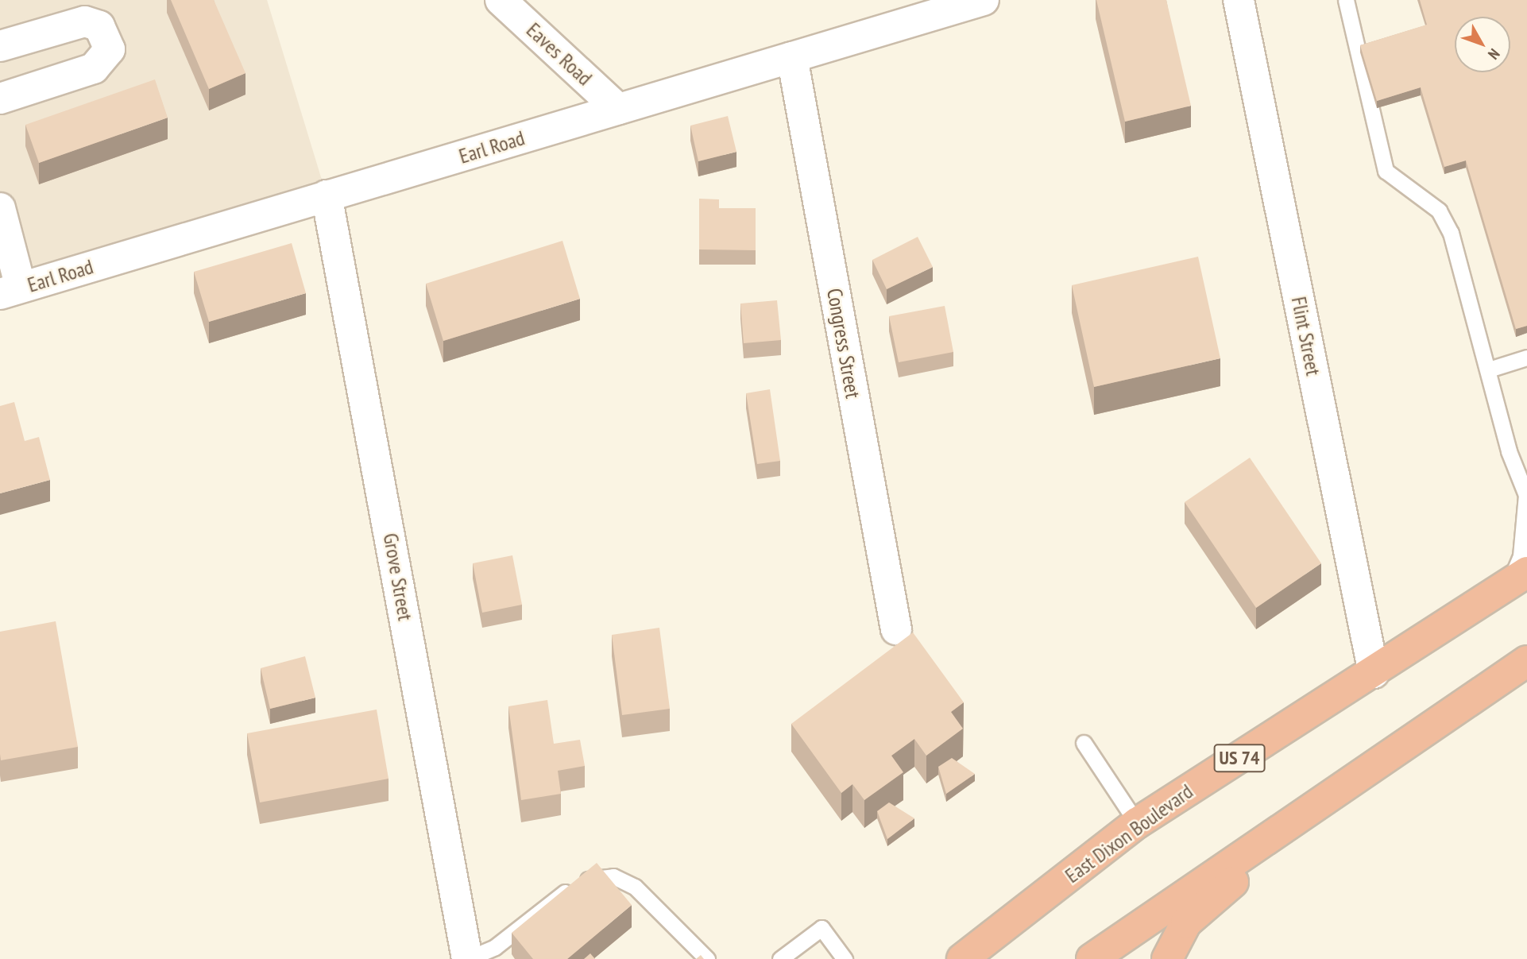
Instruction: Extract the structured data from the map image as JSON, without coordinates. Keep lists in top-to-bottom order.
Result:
{
  "streets": {
    "highway": ["US 74", "East Dixon Boulevard"],
    "street": [
      "Eaves Road",
      "Earl Road",
      "Flint Street",
      "Congress Street",
      "Grove Street"
    ]
  },
  "crossings": [
    ["Eaves Road", "Earl Road"],
    ["Earl Road", "Congress Street"],
    ["Earl Road", "Grove Street"],
    ["Flint Street", "East Dixon Boulevard"]
  ],
  "north": "bottom right"
}
